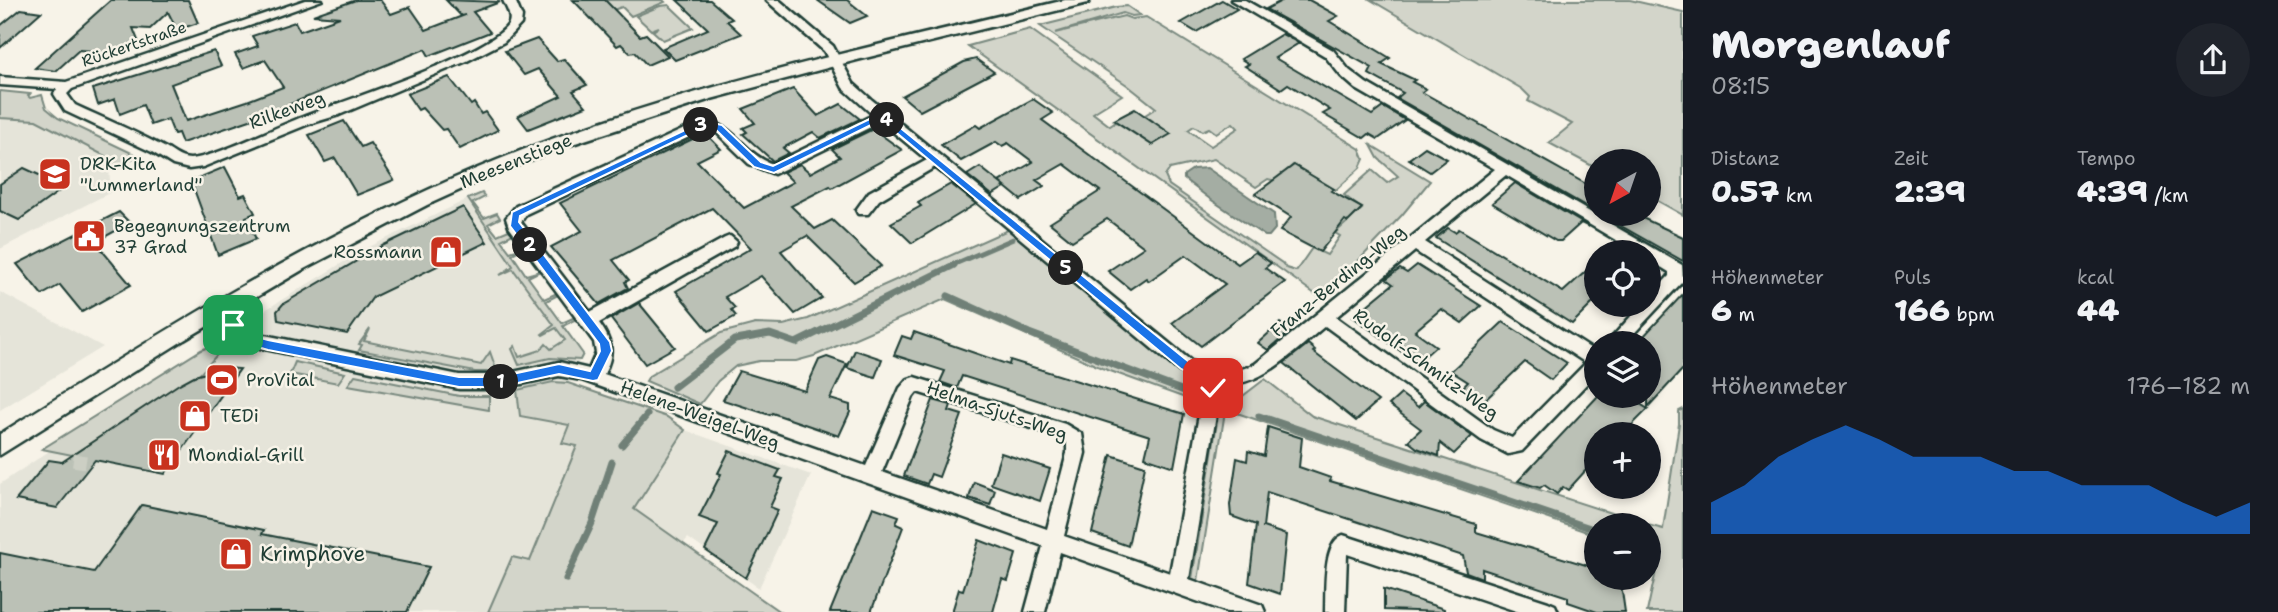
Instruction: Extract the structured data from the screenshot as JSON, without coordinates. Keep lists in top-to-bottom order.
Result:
{
  "streets": {
    "street": [
      "Rückertstraße",
      "Rilkeweg",
      "Meesenstiege",
      "Franz-Berding-Weg",
      "Rudolf-Schmitz-Weg",
      "Helma-Sjuts-Weg",
      "Helene-Weigel-Weg"
    ]
  },
  "crossings": [
    ["Rückertstraße", "Rilkeweg"],
    ["Meesenstiege", "Helene-Weigel-Weg"],
    ["Franz-Berding-Weg", "Rudolf-Schmitz-Weg"],
    ["Helma-Sjuts-Weg", "Helene-Weigel-Weg"]
  ],
  "places": {
    "school or university": ["DRK-Kita \"Lummerland\""],
    "public building": ["Begegnungszentrum 37 Grad"],
    "shop": ["Rossmann", "TEDi", "Krimphove"],
    "sports": ["ProVital"],
    "restaurant": ["Mondial-Grill"]
  },
  "north": "bottom left",
  "page": {
    "heading": ["Morgenlauf", "08:15"],
    "pins": [
      "4",
      "3",
      "2",
      "5",
      "1"
    ],
    "stats": [
      ["Distanz", "0.57 km"],
      ["Zeit", "2:39"],
      ["Tempo", "4:39 /km"],
      ["Höhenmeter", "6 m"],
      ["Puls", "166 bpm"],
      ["kcal", "44"]
    ],
    "map_buttons": ["+", "−"],
    "chart": ["Höhenmeter", "176–182 m"]
  }
}
